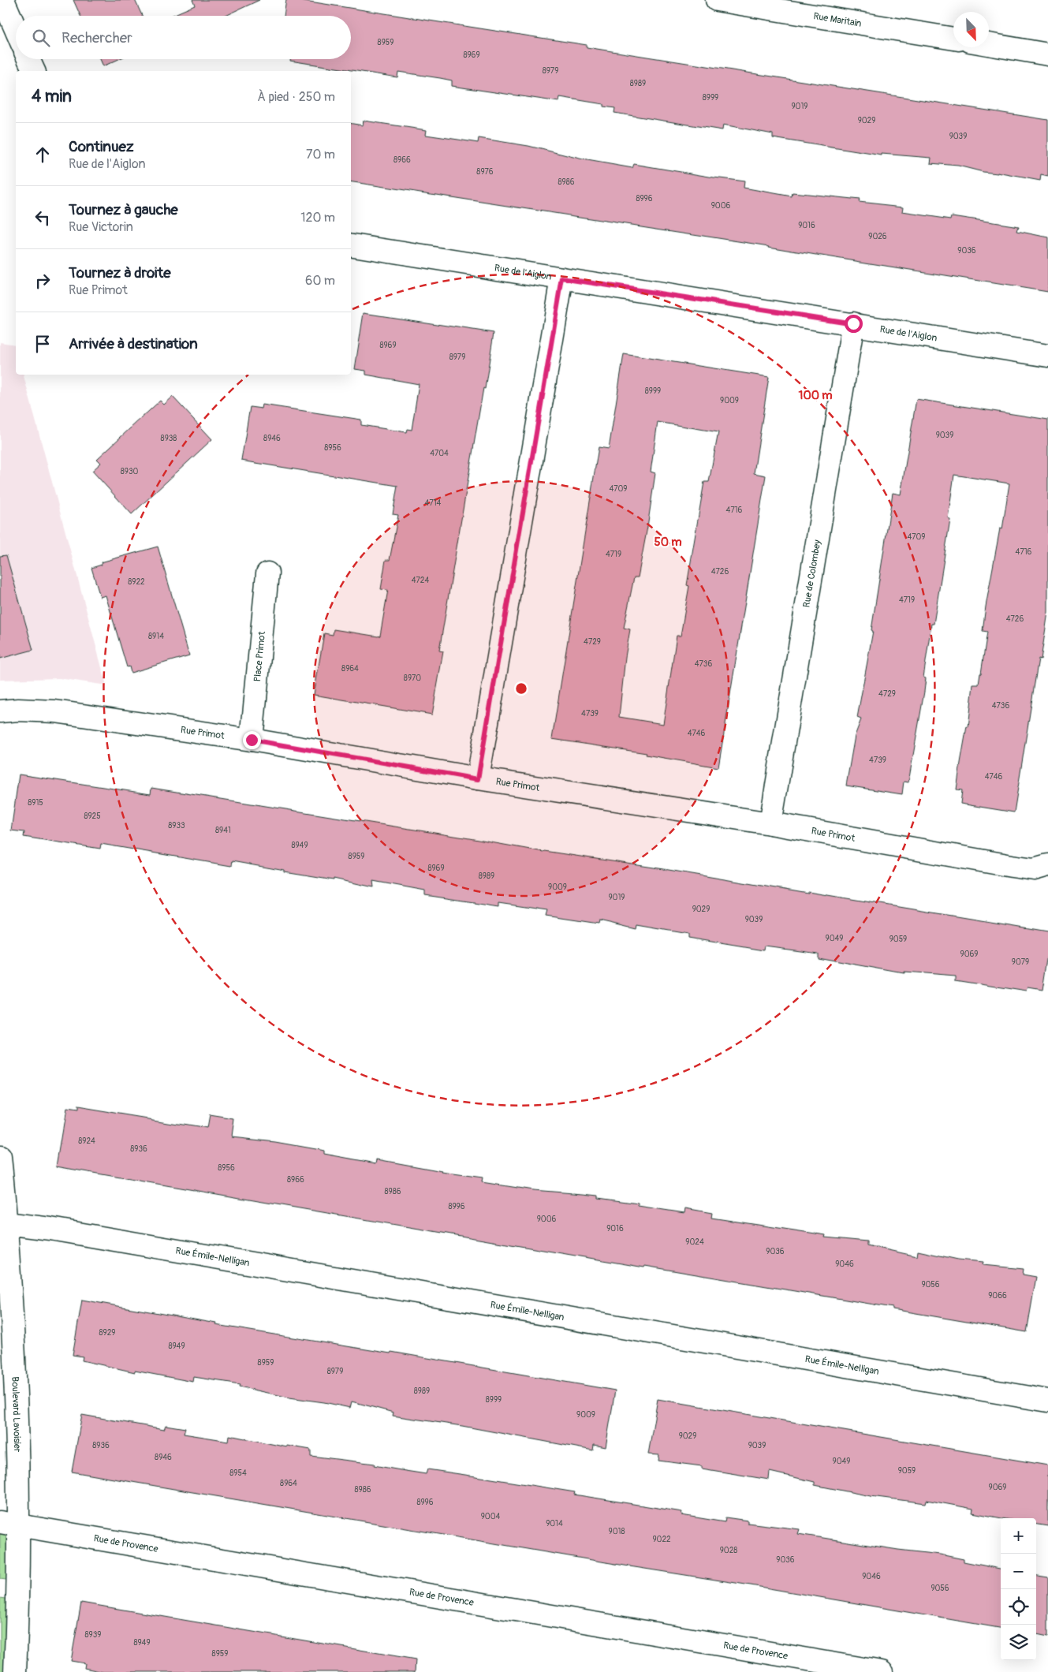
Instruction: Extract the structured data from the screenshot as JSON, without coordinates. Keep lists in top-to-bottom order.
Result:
{
  "streets": {
    "street": [
      "Rue Maritain",
      "Rue de l'Aiglon",
      "Rue de Colombey",
      "Place Primot",
      "Rue Primot",
      "Rue Émile-Nelligan",
      "Boulevard Lavoisier",
      "Rue de Provence"
    ]
  },
  "crossings": [
    ["Rue de l'Aiglon", "Rue de Colombey"],
    ["Rue de Colombey", "Rue Primot"],
    ["Place Primot", "Rue Primot"],
    ["Rue Émile-Nelligan", "Boulevard Lavoisier"],
    ["Boulevard Lavoisier", "Rue de Provence"]
  ],
  "house_numbers": [
    "8959",
    "8969",
    "8979",
    "8989",
    "8999",
    "9019",
    "9029",
    "9039",
    "8966",
    "8976",
    "8986",
    "8996",
    "9006",
    "9016",
    "9026",
    "9036",
    "8969",
    "8979",
    "8999",
    "9009",
    "9039",
    "8938",
    "8946",
    "8956",
    "4704",
    "8930",
    "4709",
    "4714",
    "4716",
    "4709",
    "4716",
    "4719",
    "4726",
    "4724",
    "8922",
    "4719",
    "4726",
    "8914",
    "4729",
    "4736",
    "8964",
    "8970",
    "4729",
    "4736",
    "4739",
    "4746",
    "4739",
    "4746",
    "8915",
    "8925",
    "8933",
    "8941",
    "8949",
    "8959",
    "8969",
    "8989",
    "9009",
    "9019",
    "9029",
    "9039",
    "9049",
    "9059",
    "9069",
    "9079",
    "8924",
    "8936",
    "8956",
    "8966",
    "8986",
    "8996",
    "9006",
    "9016",
    "9024",
    "9036",
    "9046",
    "9056",
    "9066",
    "8929",
    "8949",
    "8959",
    "8979",
    "8989",
    "8999",
    "9009",
    "9029",
    "8936",
    "9039",
    "8946",
    "9049",
    "9059",
    "8954",
    "8964",
    "9069",
    "8986",
    "8996",
    "9004",
    "9014",
    "9018",
    "9022",
    "9028",
    "9036",
    "9046",
    "9056",
    "8939",
    "8949",
    "8959"
  ],
  "north": "bottom right",
  "page": {
    "search": "Rechercher",
    "heading": ["4 min", "À pied · 250 m"],
    "list": [
      ["Continuez", "Rue de l'Aiglon", "70 m"],
      ["Tournez à gauche", "Rue Victorin", "120 m"],
      ["Tournez à droite", "Rue Primot", "60 m"],
      "Arrivée à destination"
    ],
    "map_buttons": ["+", "−"]
  },
  "rings": ["100 m", "50 m"]
}
